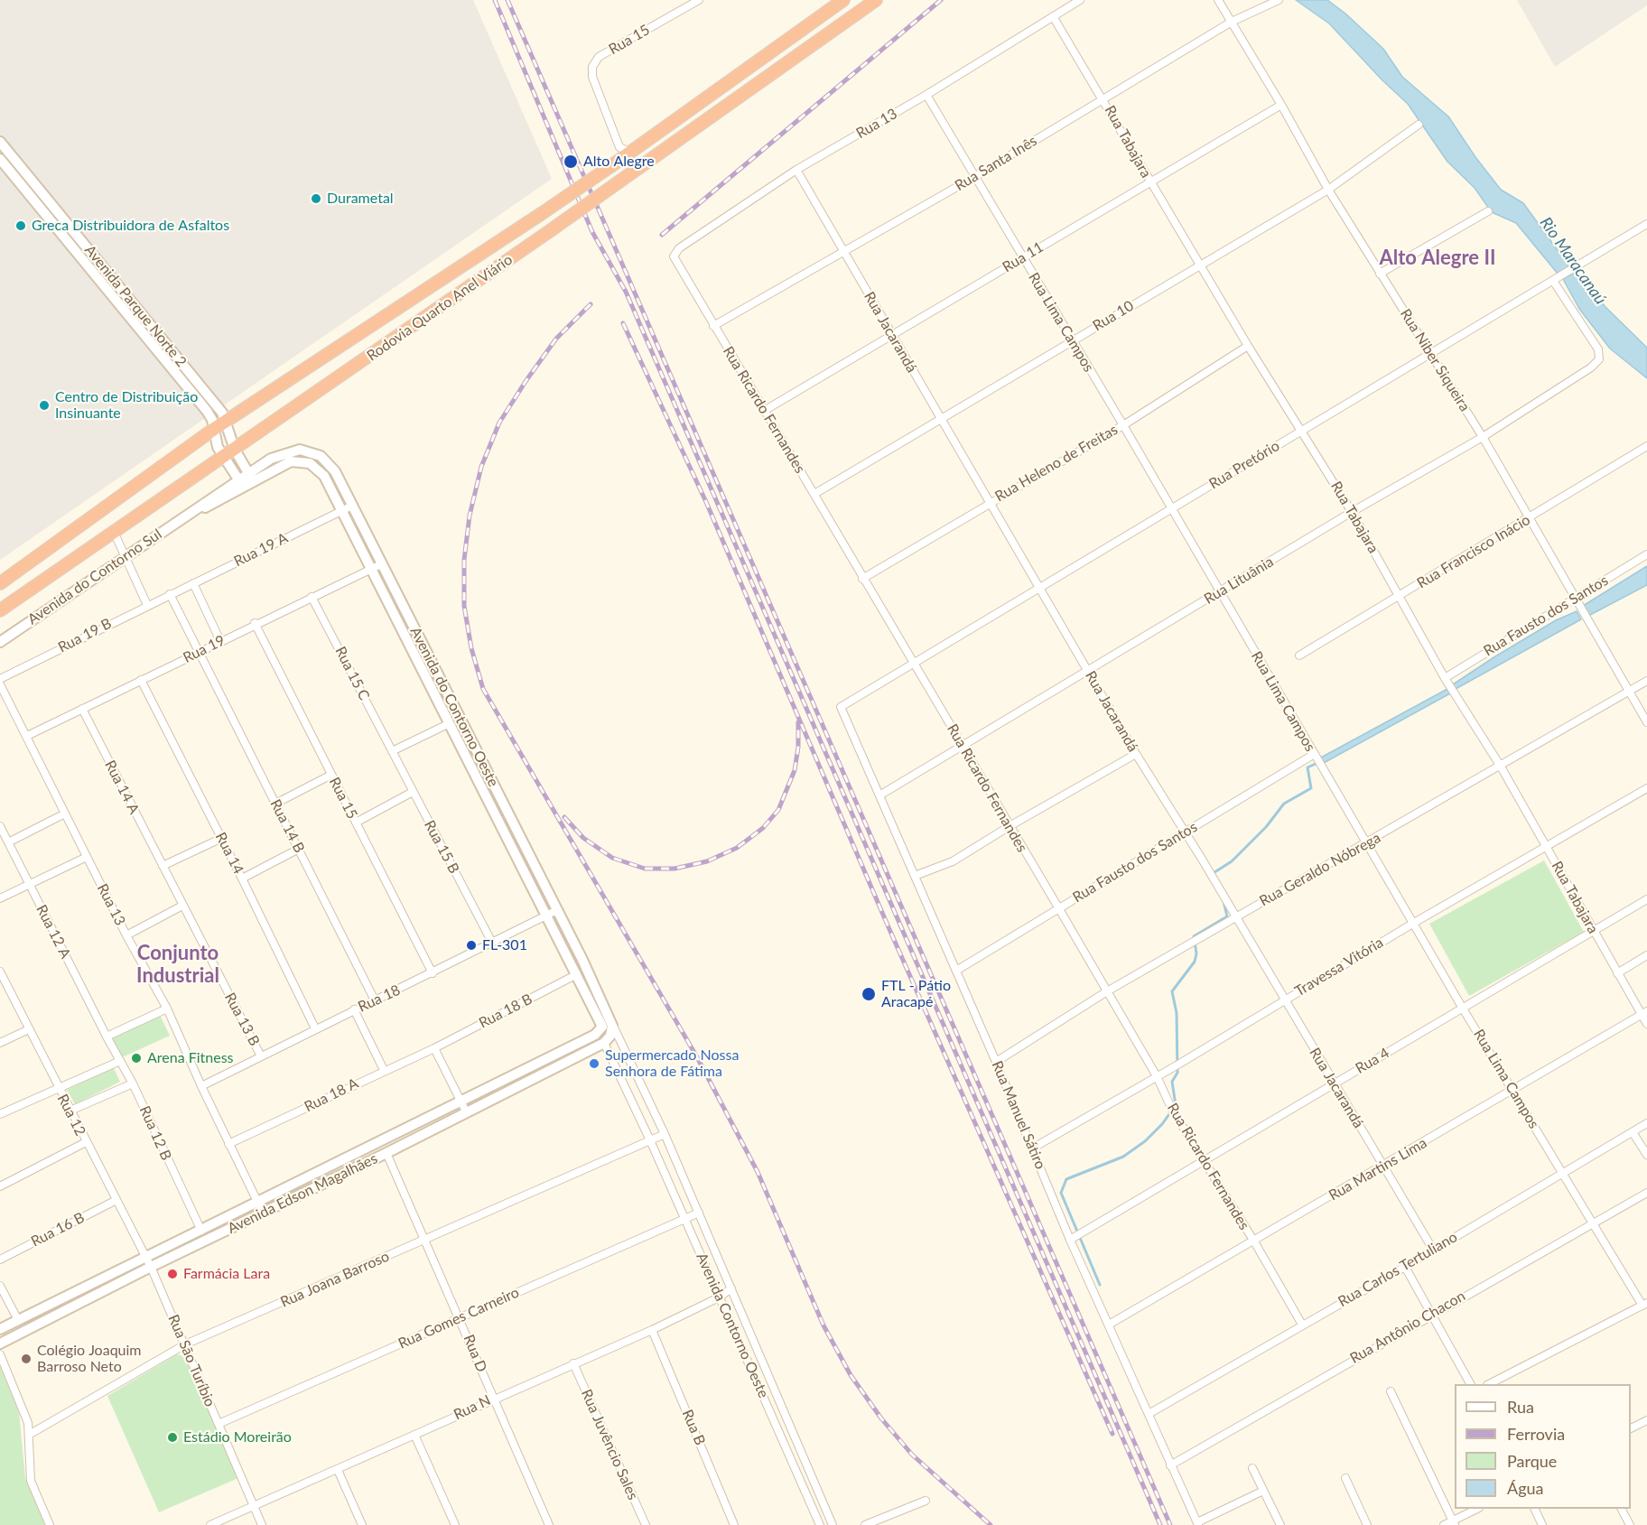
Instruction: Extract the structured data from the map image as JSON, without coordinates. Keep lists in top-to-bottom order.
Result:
{
  "streets": {
    "highway": ["Rodovia Quarto Anel Viário"],
    "street": [
      "Rua 15",
      "Rua 13",
      "Rua Tabajara",
      "Rua Santa Inês",
      "Rua 11",
      "Avenida Parque Norte 2",
      "Rua 10",
      "Rua Lima Campos",
      "Rua Jacarandá",
      "Rua Niber Siqueira",
      "Rua Ricardo Fernandes",
      "Rua Heleno de Freitas",
      "Rua Pretório",
      "Rua 19 A",
      "Rua Francisco Inácio",
      "Avenida do Contorno Sul",
      "Rua Lituânia",
      "Rua Fausto dos Santos",
      "Rua 19 B",
      "Rua 19",
      "Rua 15 C",
      "Avenida do Contorno Oeste",
      "Rua 14 A",
      "Rua 14 B",
      "Rua 15 B",
      "Rua 14",
      "Rua Geraldo Nóbrega",
      "Rua 12 A",
      "Travessa Vitória",
      "Rua 18",
      "Rua 18 B",
      "Rua 13 B",
      "Rua 4",
      "Rua 18 A",
      "Rua 12",
      "Rua Manuel Sátiro",
      "Rua 12 B",
      "Rua Martins Lima",
      "Avenida Edson Magalhães",
      "Rua 16 B",
      "Rua Carlos Tertuliano",
      "Rua Joana Barroso",
      "Rua Gomes Carneiro",
      "Avenida Contorno Oeste",
      "Rua Antônio Chacon",
      "Rua D",
      "Rua São Turíbio",
      "Rua N",
      "Rua B",
      "Rua Juvêncio Sales"
    ]
  },
  "crossings": [
    ["Rua 15", "Rodovia Quarto Anel Viário"],
    ["Rua 15", "Rua 19"],
    ["Rua 15", "Rua 18"],
    ["Rua 13", "Rua Tabajara"],
    ["Rua 13", "Rua Lima Campos"],
    ["Rua 13", "Rua Jacarandá"],
    ["Rua 13", "Rua Ricardo Fernandes"],
    ["Rua 13", "Rua 19"],
    ["Rua 13", "Rua 18"],
    ["Rua 13", "Rua 18 A"],
    ["Rua 13", "Avenida Edson Magalhães"],
    ["Rua Tabajara", "Rua Santa Inês"],
    ["Rua Tabajara", "Rua 11"],
    ["Rua Tabajara", "Rua 10"],
    ["Rua Tabajara", "Rua Heleno de Freitas"],
    ["Rua Tabajara", "Rua Pretório"],
    ["Rua Tabajara", "Rua Francisco Inácio"],
    ["Rua Tabajara", "Rua Lituânia"],
    ["Rua Tabajara", "Rua Fausto dos Santos"],
    ["Rua Tabajara", "Rua Geraldo Nóbrega"],
    ["Rua Tabajara", "Travessa Vitória"],
    ["Rua Tabajara", "Rua 4"],
    ["Rua Tabajara", "Rua Martins Lima"],
    ["Rua Santa Inês", "Rua Lima Campos"],
    ["Rua Santa Inês", "Rua Jacarandá"],
    ["Rua Santa Inês", "Rua Niber Siqueira"],
    ["Rua Santa Inês", "Rua Ricardo Fernandes"],
    ["Rua 11", "Rua Lima Campos"],
    ["Rua 11", "Rua Jacarandá"],
    ["Rua 11", "Rua Niber Siqueira"],
    ["Rua 11", "Rua Ricardo Fernandes"],
    ["Avenida Parque Norte 2", "Rodovia Quarto Anel Viário"],
    ["Avenida Parque Norte 2", "Avenida do Contorno Sul"],
    ["Avenida Parque Norte 2", "Avenida do Contorno Oeste"],
    ["Rua 10", "Rua Lima Campos"],
    ["Rua 10", "Rua Jacarandá"],
    ["Rua 10", "Rua Niber Siqueira"],
    ["Rua 10", "Rua Ricardo Fernandes"],
    ["Rua Lima Campos", "Rua Heleno de Freitas"],
    ["Rua Lima Campos", "Rua Pretório"],
    ["Rua Lima Campos", "Rua Lituânia"],
    ["Rua Lima Campos", "Rua Fausto dos Santos"],
    ["Rua Lima Campos", "Rua Geraldo Nóbrega"],
    ["Rua Lima Campos", "Travessa Vitória"],
    ["Rua Lima Campos", "Rua 4"],
    ["Rua Lima Campos", "Rua Martins Lima"],
    ["Rua Lima Campos", "Rua Carlos Tertuliano"],
    ["Rua Lima Campos", "Rua Antônio Chacon"],
    ["Rua Jacarandá", "Rua Heleno de Freitas"],
    ["Rua Jacarandá", "Rua Pretório"],
    ["Rua Jacarandá", "Rua Lituânia"],
    ["Rua Jacarandá", "Rua Fausto dos Santos"],
    ["Rua Jacarandá", "Rua Geraldo Nóbrega"],
    ["Rua Jacarandá", "Travessa Vitória"],
    ["Rua Jacarandá", "Rua 4"],
    ["Rua Jacarandá", "Rua Martins Lima"],
    ["Rua Jacarandá", "Rua Carlos Tertuliano"],
    ["Rua Niber Siqueira", "Rua Pretório"],
    ["Rua Niber Siqueira", "Rua Francisco Inácio"],
    ["Rua Niber Siqueira", "Rua Lituânia"],
    ["Rua Niber Siqueira", "Rua Fausto dos Santos"],
    ["Rua Niber Siqueira", "Rua Geraldo Nóbrega"],
    ["Rua Ricardo Fernandes", "Rua Heleno de Freitas"],
    ["Rua Ricardo Fernandes", "Rua Pretório"],
    ["Rua Ricardo Fernandes", "Rua Lituânia"],
    ["Rua Ricardo Fernandes", "Rua Fausto dos Santos"],
    ["Rua Ricardo Fernandes", "Rua Geraldo Nóbrega"],
    ["Rua Ricardo Fernandes", "Travessa Vitória"],
    ["Rua Ricardo Fernandes", "Rua 4"],
    ["Rua Ricardo Fernandes", "Rua Martins Lima"],
    ["Rua Ricardo Fernandes", "Rua Carlos Tertuliano"],
    ["Rua Pretório", "Rua Lituânia"],
    ["Rua Pretório", "Rua Manuel Sátiro"],
    ["Rua 19 A", "Rua 19 B"],
    ["Rua 19 A", "Avenida do Contorno Oeste"],
    ["Rua 19 A", "Rua 14 B"],
    ["Avenida do Contorno Sul", "Avenida do Contorno Oeste"],
    ["Rua Lituânia", "Rua Manuel Sátiro"],
    ["Rua Fausto dos Santos", "Rua Manuel Sátiro"],
    ["Rua 19 B", "Rua 14 B"],
    ["Rua 19", "Rua 15 C"],
    ["Rua 19", "Avenida do Contorno Oeste"],
    ["Rua 19", "Rua 14 A"],
    ["Rua 19", "Rua 14 B"],
    ["Rua 19", "Rua 14"],
    ["Rua 15 C", "Rua 15 B"],
    ["Avenida do Contorno Oeste", "Rua 18"],
    ["Avenida do Contorno Oeste", "Rua 18 B"],
    ["Avenida do Contorno Oeste", "Avenida Edson Magalhães"],
    ["Avenida do Contorno Oeste", "Avenida Contorno Oeste"],
    ["Rua 14 A", "Rua 13 B"],
    ["Rua 14 B", "Rua 18"],
    ["Rua 15 B", "Rua 18"],
    ["Rua 14", "Rua 18"],
    ["Rua Geraldo Nóbrega", "Rua Manuel Sátiro"],
    ["Rua 12 A", "Rua 12 B"],
    ["Travessa Vitória", "Rua Manuel Sátiro"],
    ["Rua 18", "Rua 13 B"],
    ["Rua 18 B", "Rua 18 A"],
    ["Rua 4", "Rua Manuel Sátiro"],
    ["Rua 12", "Avenida Edson Magalhães"],
    ["Rua 12", "Rua 16 B"],
    ["Rua 12", "Rua São Turíbio"],
    ["Rua Manuel Sátiro", "Rua Martins Lima"],
    ["Rua Manuel Sátiro", "Rua Carlos Tertuliano"],
    ["Rua Manuel Sátiro", "Rua Antônio Chacon"],
    ["Rua 12 B", "Avenida Edson Magalhães"],
    ["Avenida Edson Magalhães", "Avenida Contorno Oeste"],
    ["Avenida Edson Magalhães", "Rua D"],
    ["Avenida Edson Magalhães", "Rua São Turíbio"],
    ["Rua Joana Barroso", "Avenida Contorno Oeste"],
    ["Rua Joana Barroso", "Rua D"],
    ["Rua Joana Barroso", "Rua São Turíbio"],
    ["Rua Gomes Carneiro", "Avenida Contorno Oeste"],
    ["Rua Gomes Carneiro", "Rua D"],
    ["Rua Gomes Carneiro", "Rua São Turíbio"],
    ["Avenida Contorno Oeste", "Rua N"],
    ["Rua D", "Rua N"],
    ["Rua São Turíbio", "Rua N"],
    ["Rua N", "Rua B"],
    ["Rua N", "Rua Juvêncio Sales"]
  ],
  "districts": ["Alto Alegre II", "Conjunto Industrial"],
  "water": ["Rio Maracanaú"],
  "places": [
    "Alto Alegre",
    "Durametal",
    "Greca Distribuidora de Asfaltos",
    "Centro de Distribuição Insinuante",
    "FL-301",
    "FTL - Pátio Aracapé",
    "Arena Fitness",
    "Supermercado Nossa Senhora de Fátima",
    "Farmácia Lara",
    "Colégio Joaquim Barroso Neto",
    "Estádio Moreirão"
  ],
  "legend": [
    "Rua",
    "Ferrovia",
    "Parque",
    "Água"
  ]
}
